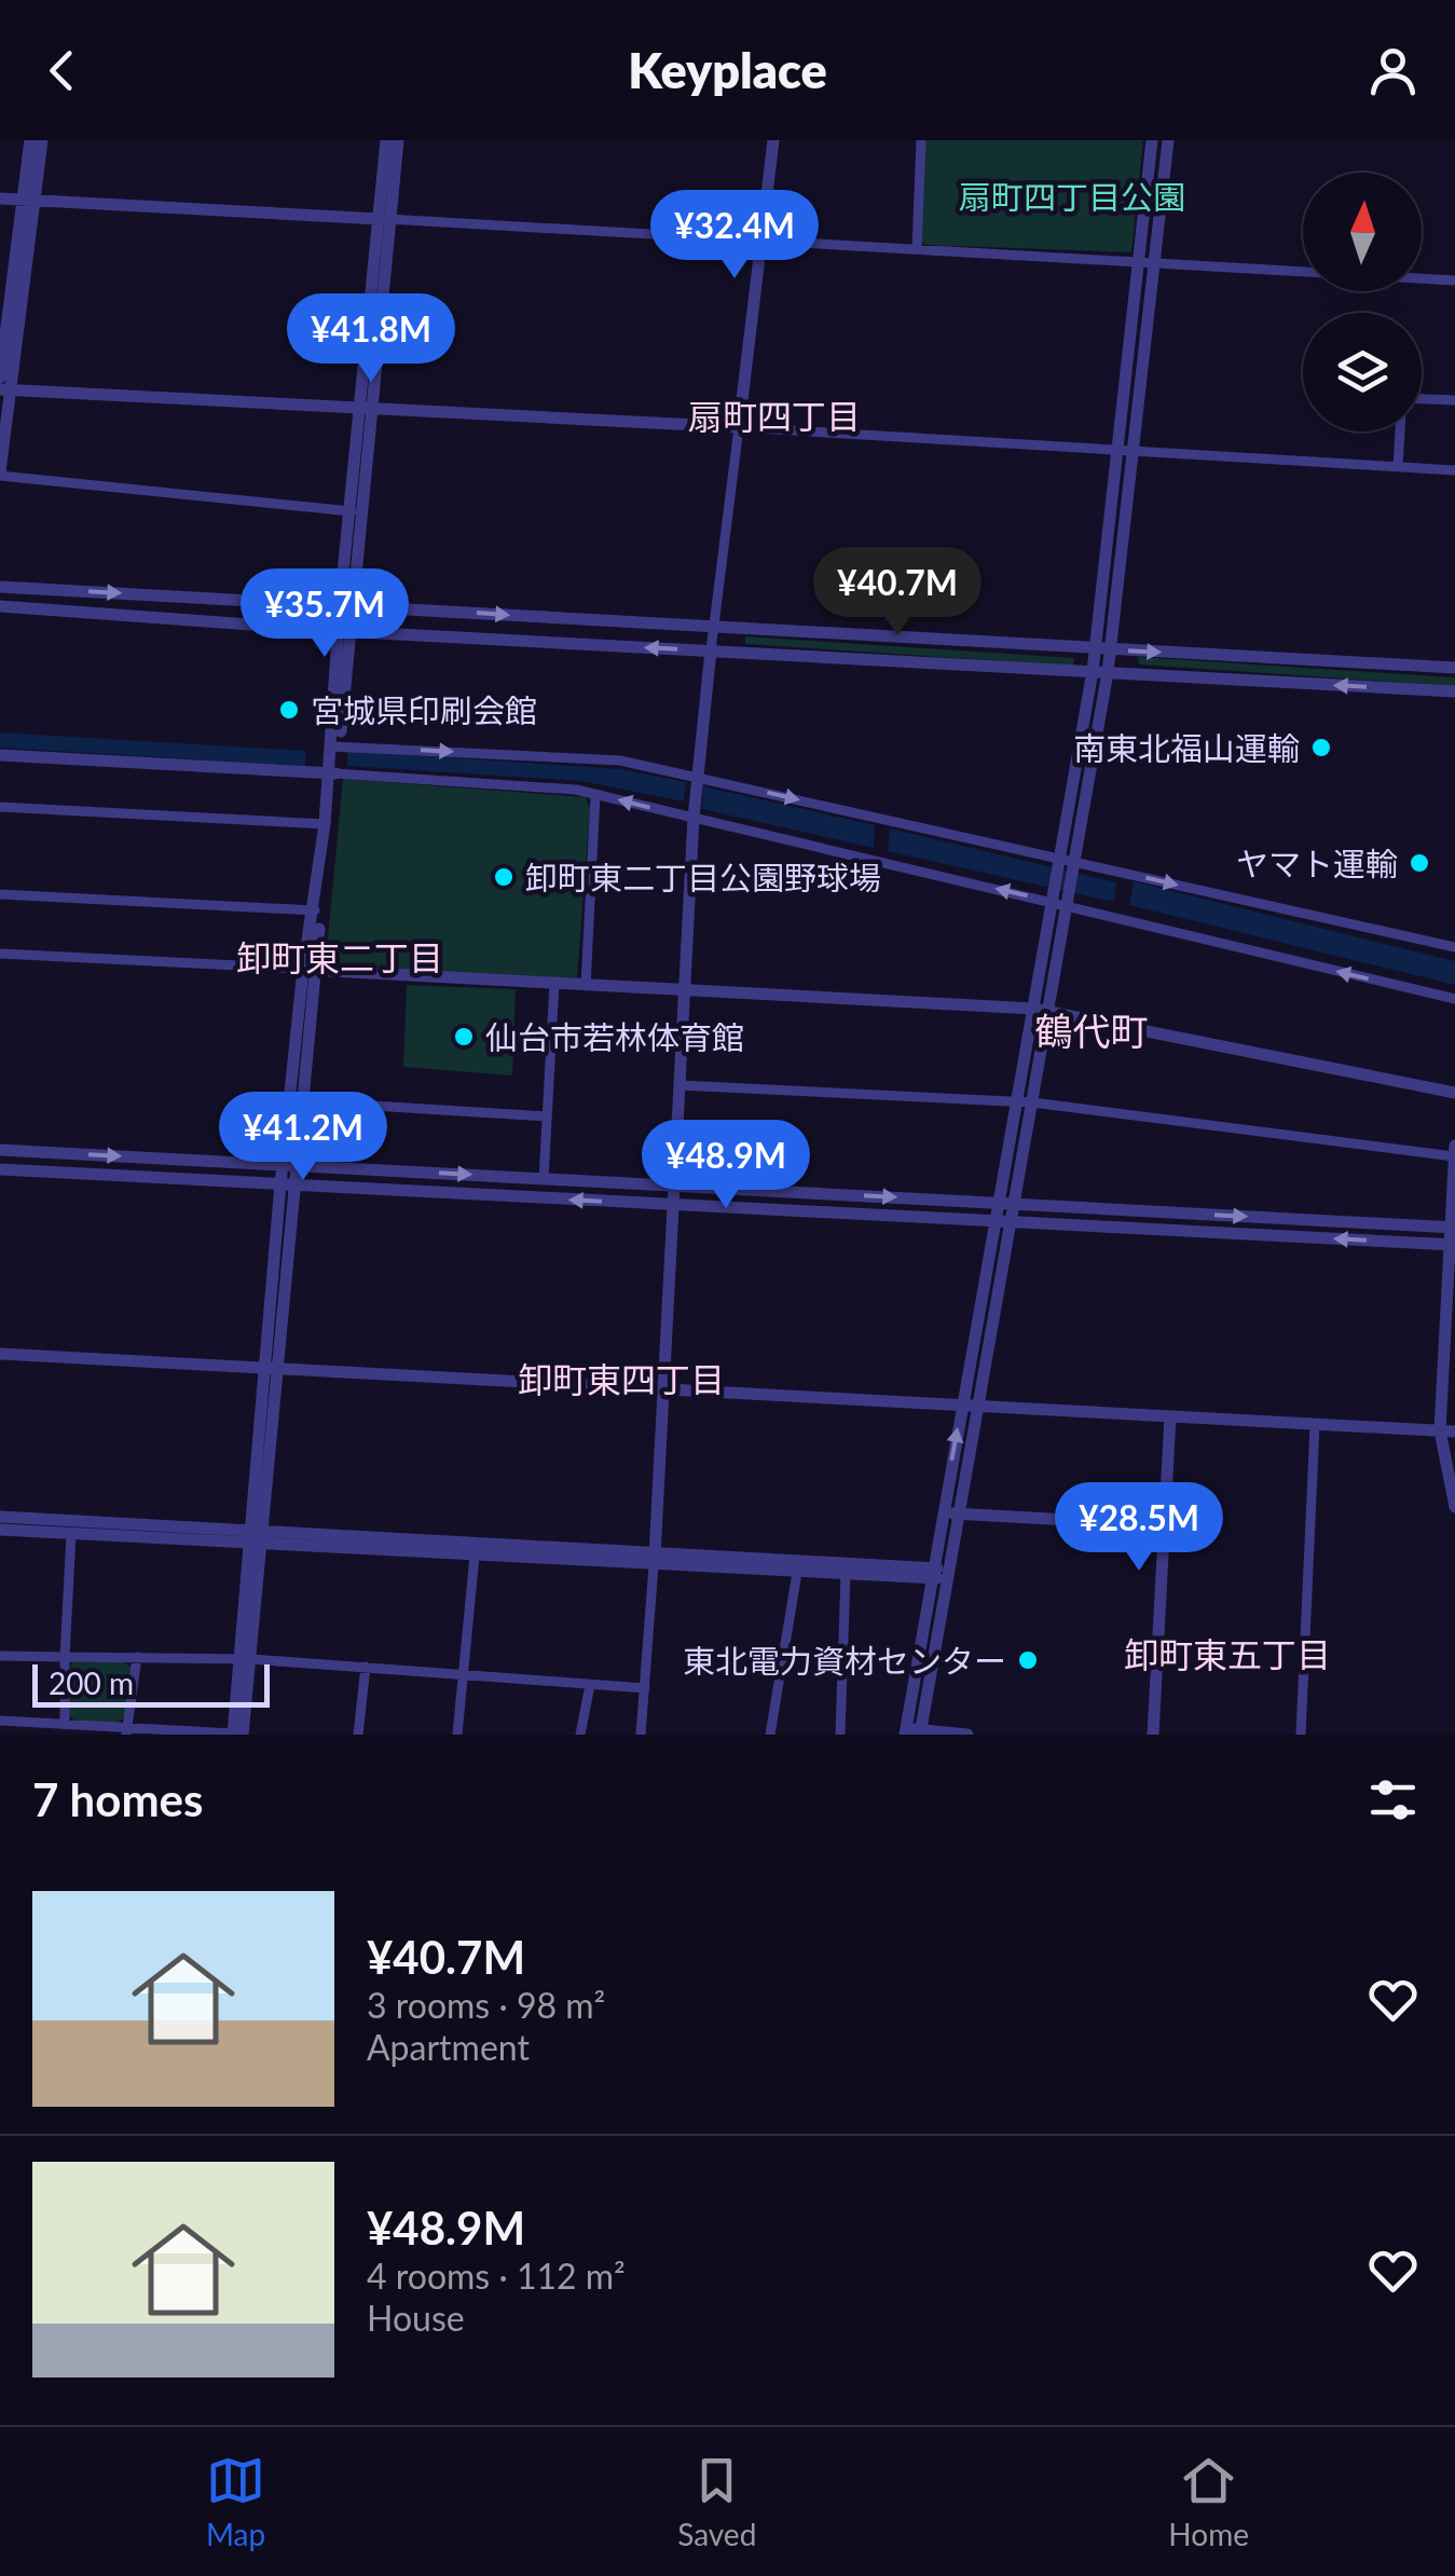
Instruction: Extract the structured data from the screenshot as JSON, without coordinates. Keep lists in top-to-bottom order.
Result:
{
  "districts": [
    "扇町四丁目",
    "卸町東二丁目",
    "鶴代町",
    "卸町東四丁目",
    "卸町東五丁目"
  ],
  "parks": ["扇町四丁目公園"],
  "places": [
    "宮城県印刷会館",
    "南東北福山運輸",
    "ヤマト運輸",
    "卸町東二丁目公園野球場",
    "仙台市若林体育館",
    "東北電力資材センター"
  ],
  "scale_bar": "200 m",
  "north": "top",
  "page": {
    "header": "Keyplace",
    "price": [
      "¥32.4M",
      "¥41.8M",
      "¥40.7M",
      "¥35.7M",
      "¥41.2M",
      "¥48.9M",
      "¥28.5M"
    ],
    "scale": "200 m",
    "heading": "7 homes",
    "list": [
      {
        "name": "¥40.7M",
        "note": "3 rooms · 98 m² · Apartment"
      },
      {
        "name": "¥48.9M",
        "note": "4 rooms · 112 m² · House"
      }
    ],
    "tabs": ["Map", "Saved", "Home"]
  }
}
